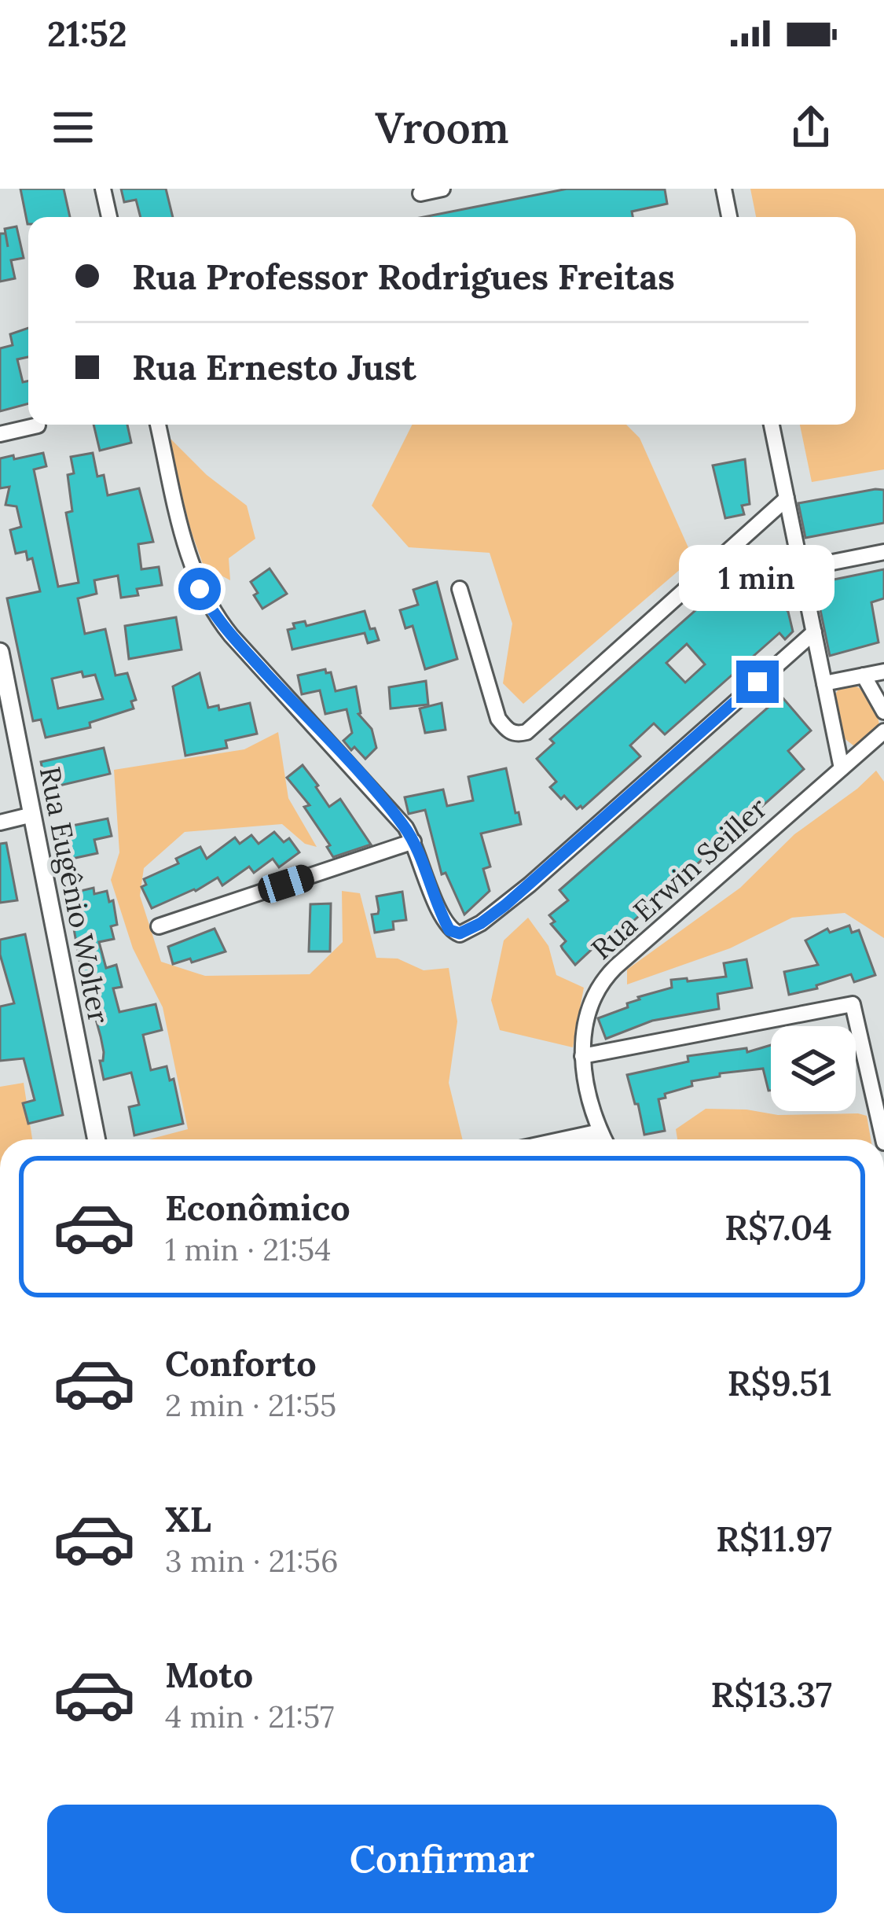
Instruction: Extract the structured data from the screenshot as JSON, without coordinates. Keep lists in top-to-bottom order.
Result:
{
  "streets": {
    "street": ["Rua Erwin Seiller", "Rua Eugênio Wolter"]
  },
  "page": {
    "status": "21:52",
    "header": "Vroom",
    "banner": ["Rua Professor Rodrigues Freitas", "Rua Ernesto Just"],
    "bubble": "1 min",
    "list": [
      {
        "name": "Econômico",
        "note": "1 min · 21:54",
        "value": "R$7.04"
      },
      {
        "name": "Conforto",
        "note": "2 min · 21:55",
        "value": "R$9.51"
      },
      {
        "name": "XL",
        "note": "3 min · 21:56",
        "value": "R$11.97"
      },
      {
        "name": "Moto",
        "note": "4 min · 21:57",
        "value": "R$13.37"
      }
    ],
    "buttons": "Confirmar"
  }
}
